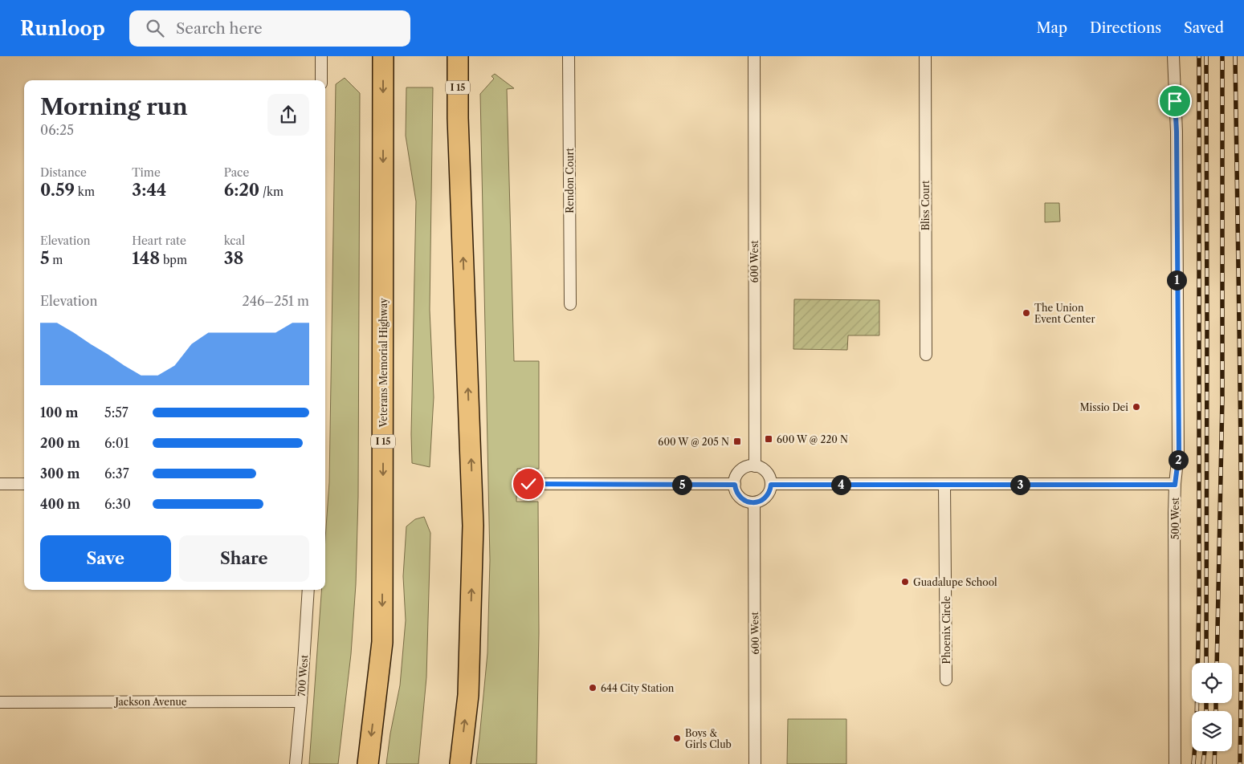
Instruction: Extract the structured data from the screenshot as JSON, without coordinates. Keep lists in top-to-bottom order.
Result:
{
  "streets": {
    "highway": ["I 15", "Veterans Memorial Highway"],
    "street": [
      "Rendon Court",
      "Bliss Court",
      "600 West",
      "500 West",
      "Phoenix Circle",
      "700 West",
      "Jackson Avenue"
    ]
  },
  "crossings": [
    ["700 West", "Jackson Avenue"]
  ],
  "places": {
    "other": [
      "The Union Event Center",
      "Missio Dei",
      "Guadalupe School",
      "644 City Station",
      "Boys & Girls Club"
    ],
    "transit": ["600 W @ 220 N", "600 W @ 205 N"]
  },
  "page": {
    "header": "Runloop",
    "search": "Search here",
    "nav": ["Map", "Directions", "Saved"],
    "heading": ["Morning run", "06:25"],
    "stats": [
      ["Distance", "0.59 km"],
      ["Time", "3:44"],
      ["Pace", "6:20 /km"],
      ["Elevation", "5 m"],
      ["Heart rate", "148 bpm"],
      ["kcal", "38"]
    ],
    "pins": [
      "1",
      "2",
      "3",
      "4",
      "5"
    ],
    "chart": ["Elevation", "246–251 m"],
    "list": [
      {
        "name": "100 m",
        "note": "5:57"
      },
      {
        "name": "200 m",
        "note": "6:01"
      },
      {
        "name": "300 m",
        "note": "6:37"
      },
      {
        "name": "400 m",
        "note": "6:30"
      }
    ],
    "buttons": ["Save", "Share"]
  }
}
